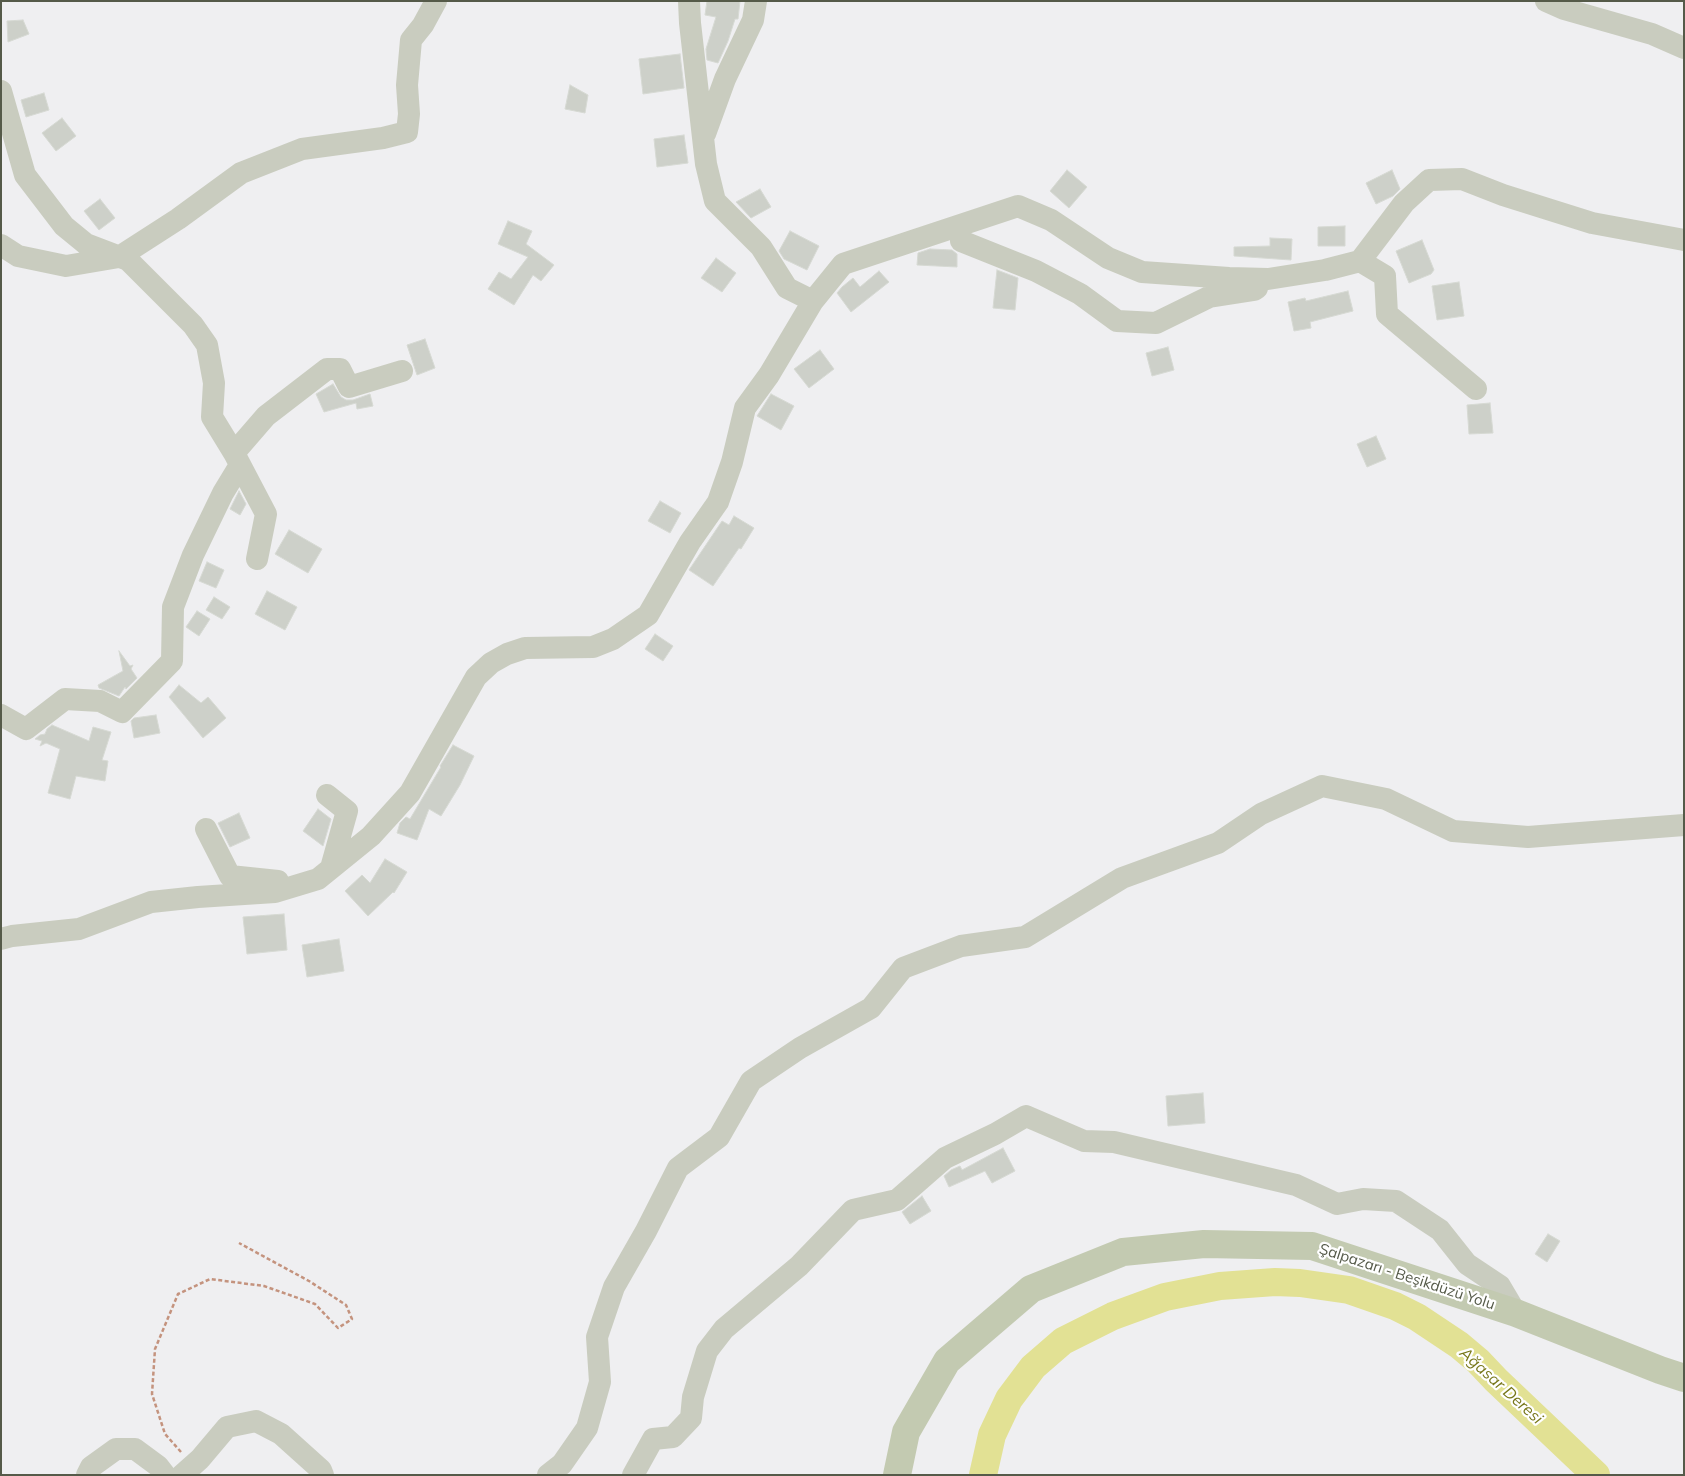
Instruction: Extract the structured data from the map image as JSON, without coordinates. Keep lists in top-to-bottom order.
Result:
{
  "streets": {
    "main road": ["Şalpazarı - Beşikdüzü Yolu"]
  },
  "water": ["Ağasar Deresi"]
}
